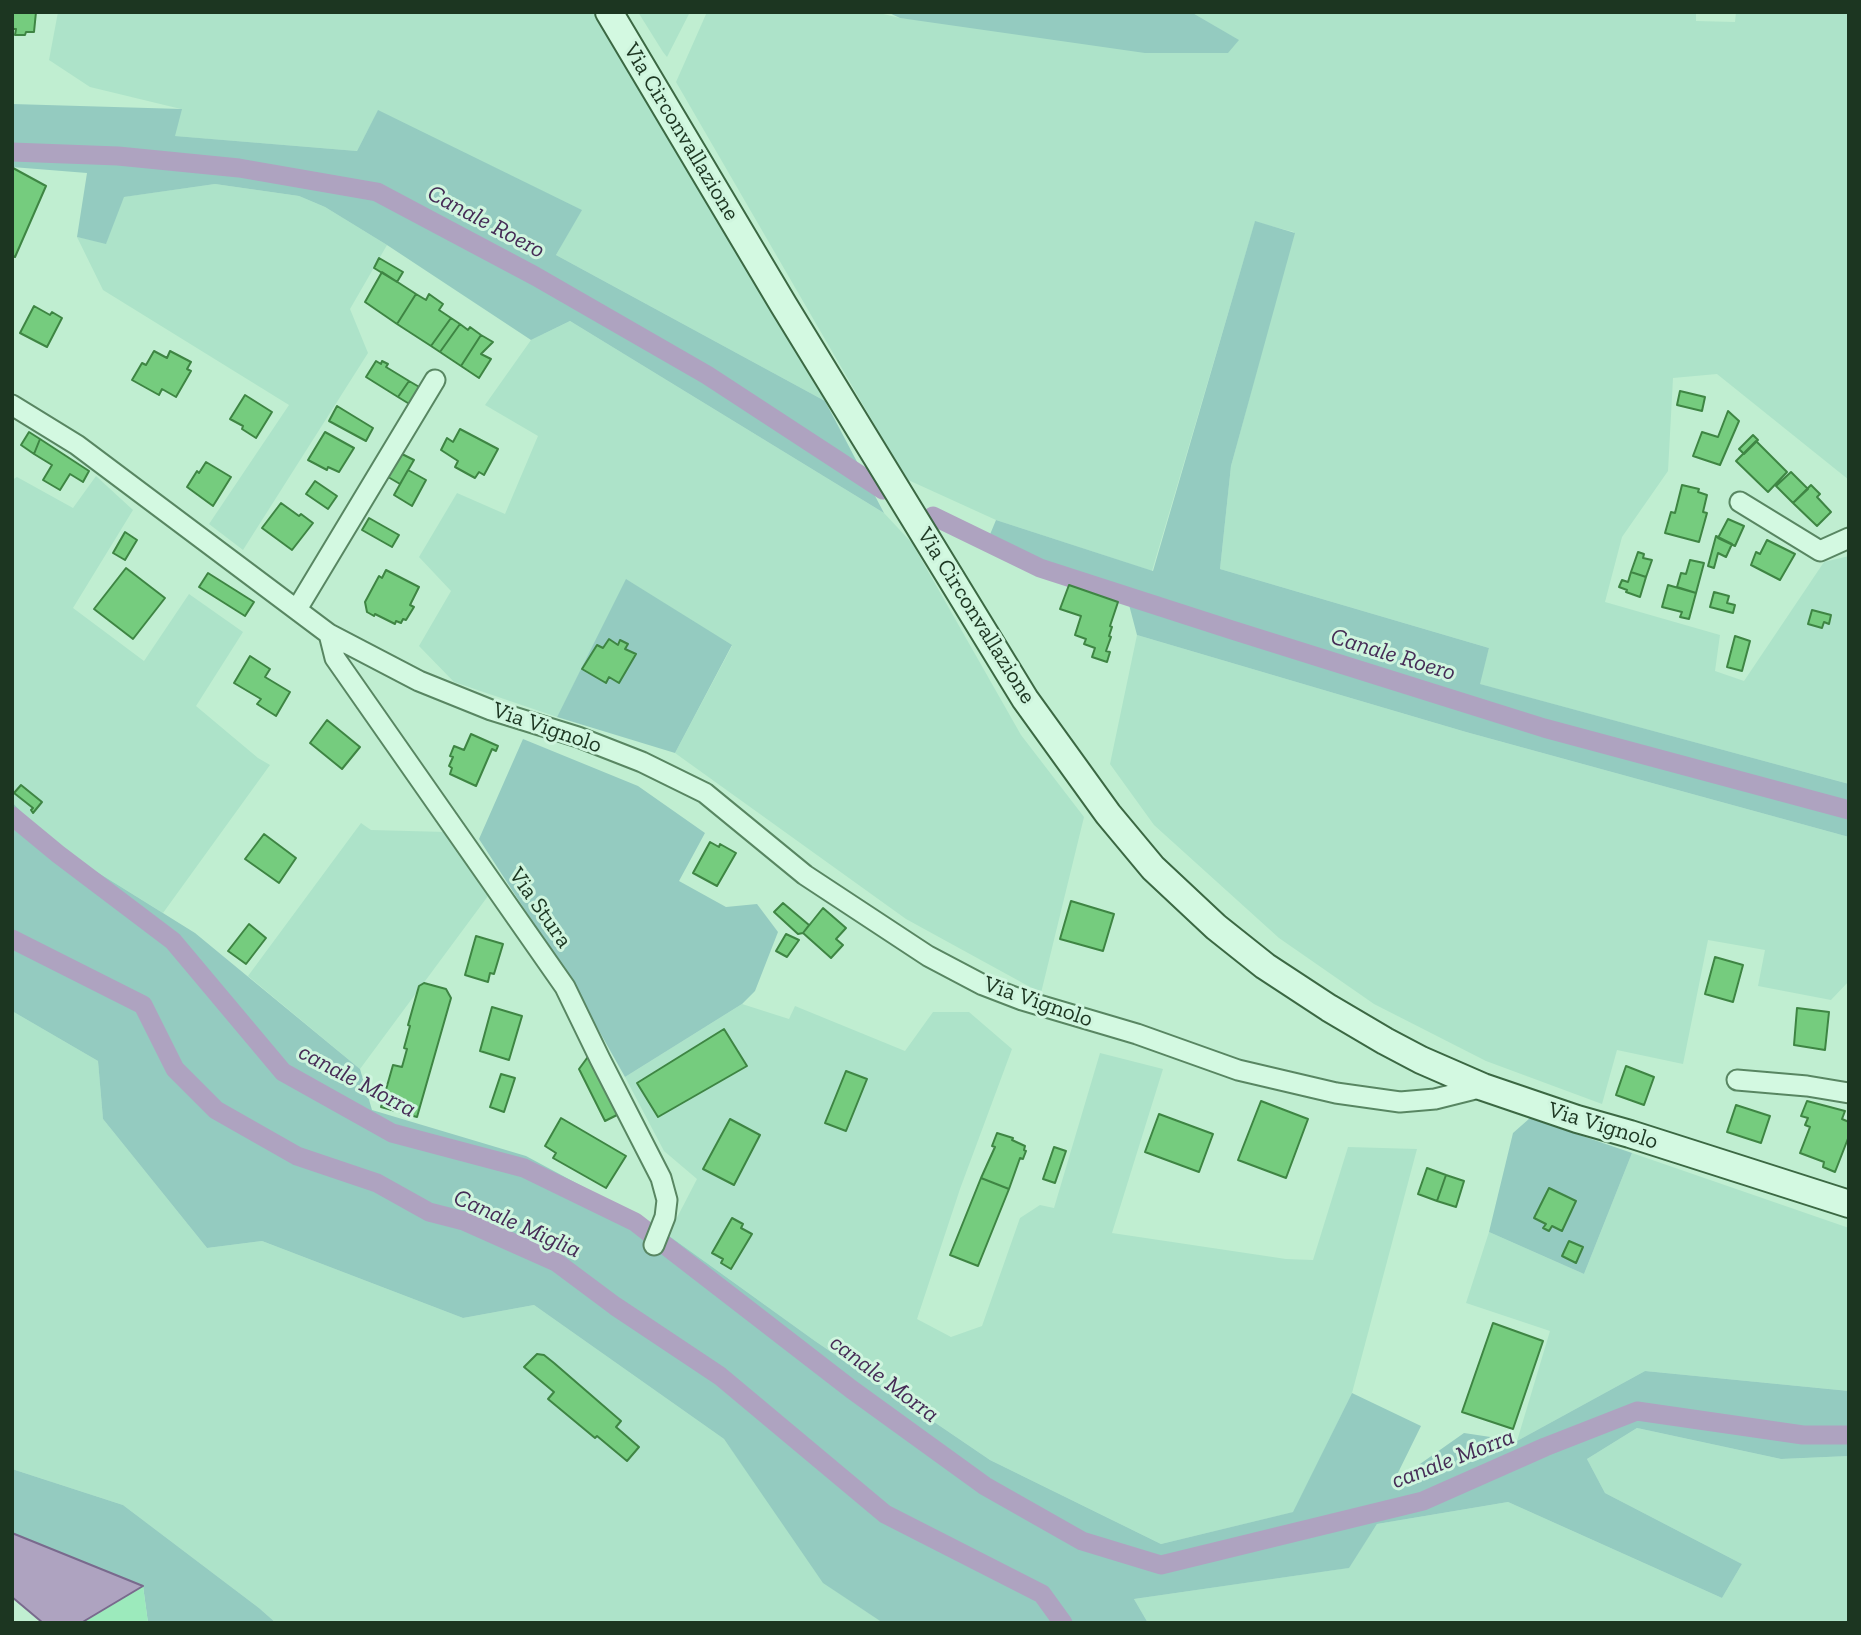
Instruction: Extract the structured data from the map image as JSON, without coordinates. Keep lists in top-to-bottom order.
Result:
{
  "streets": {
    "main road": ["Via Circonvallazione", "Via Vignolo"],
    "street": ["Via Stura"]
  },
  "crossings": [
    ["Via Circonvallazione", "Via Vignolo"],
    ["Via Vignolo", "Via Stura"]
  ],
  "water": ["Canale Roero", "canale Morra", "Canale Miglia"]
}
